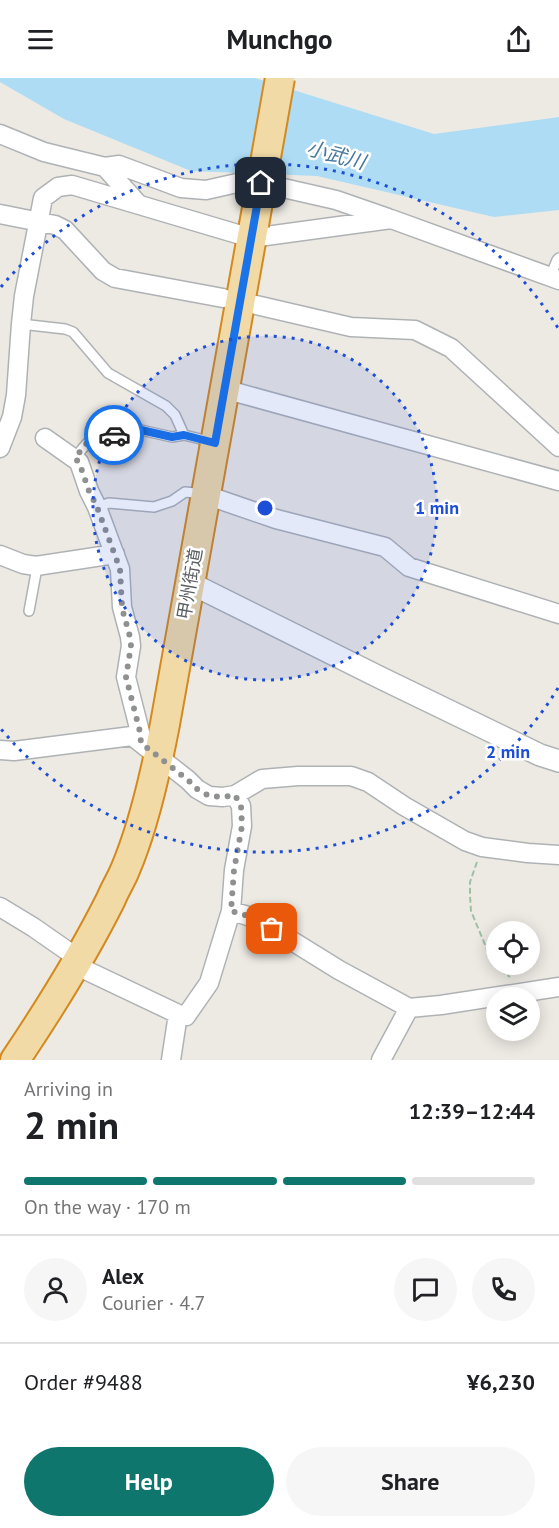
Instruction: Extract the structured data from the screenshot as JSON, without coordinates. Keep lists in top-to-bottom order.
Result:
{
  "streets": {
    "highway": ["甲州街道"]
  },
  "water": ["小武川"],
  "page": {
    "header": "Munchgo",
    "heading": ["2 min", "Arriving in", "12:39–12:44"],
    "panel": [
      "Alex",
      "Courier · 4.7",
      "Order #9488",
      "¥6,230"
    ],
    "bar": "On the way · 170 m",
    "buttons": ["Help", "Share"]
  },
  "rings": ["1 min", "2 min"]
}
